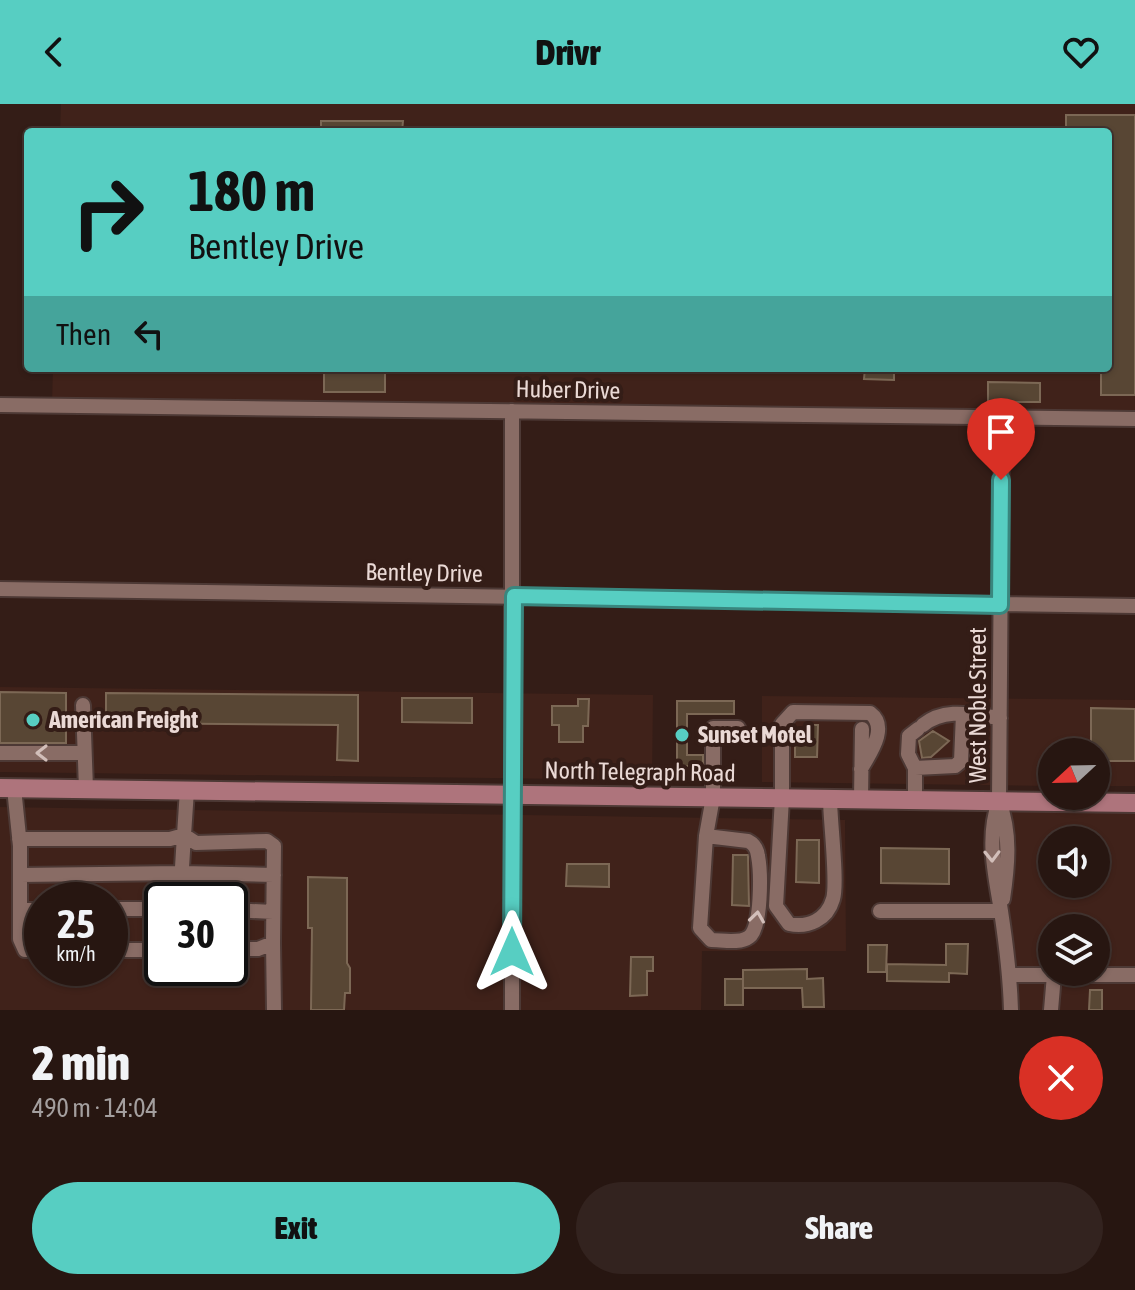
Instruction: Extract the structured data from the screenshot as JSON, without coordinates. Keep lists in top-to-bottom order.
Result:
{
  "streets": {
    "main road": ["North Telegraph Road"],
    "street": ["Huber Drive", "Bentley Drive", "West Noble Street"]
  },
  "crossings": [
    ["Huber Drive", "West Noble Street"],
    ["Bentley Drive", "West Noble Street"],
    ["West Noble Street", "North Telegraph Road"]
  ],
  "places": ["American Freight", "Sunset Motel"],
  "north": "left",
  "page": {
    "header": "Drivr",
    "turn": ["180 m", "Bentley Drive"],
    "then": "Then",
    "speed": "25 km/h",
    "limit": "30",
    "heading": ["2 min", "490 m · 14:04"],
    "buttons": ["Exit", "Share"]
  }
}
